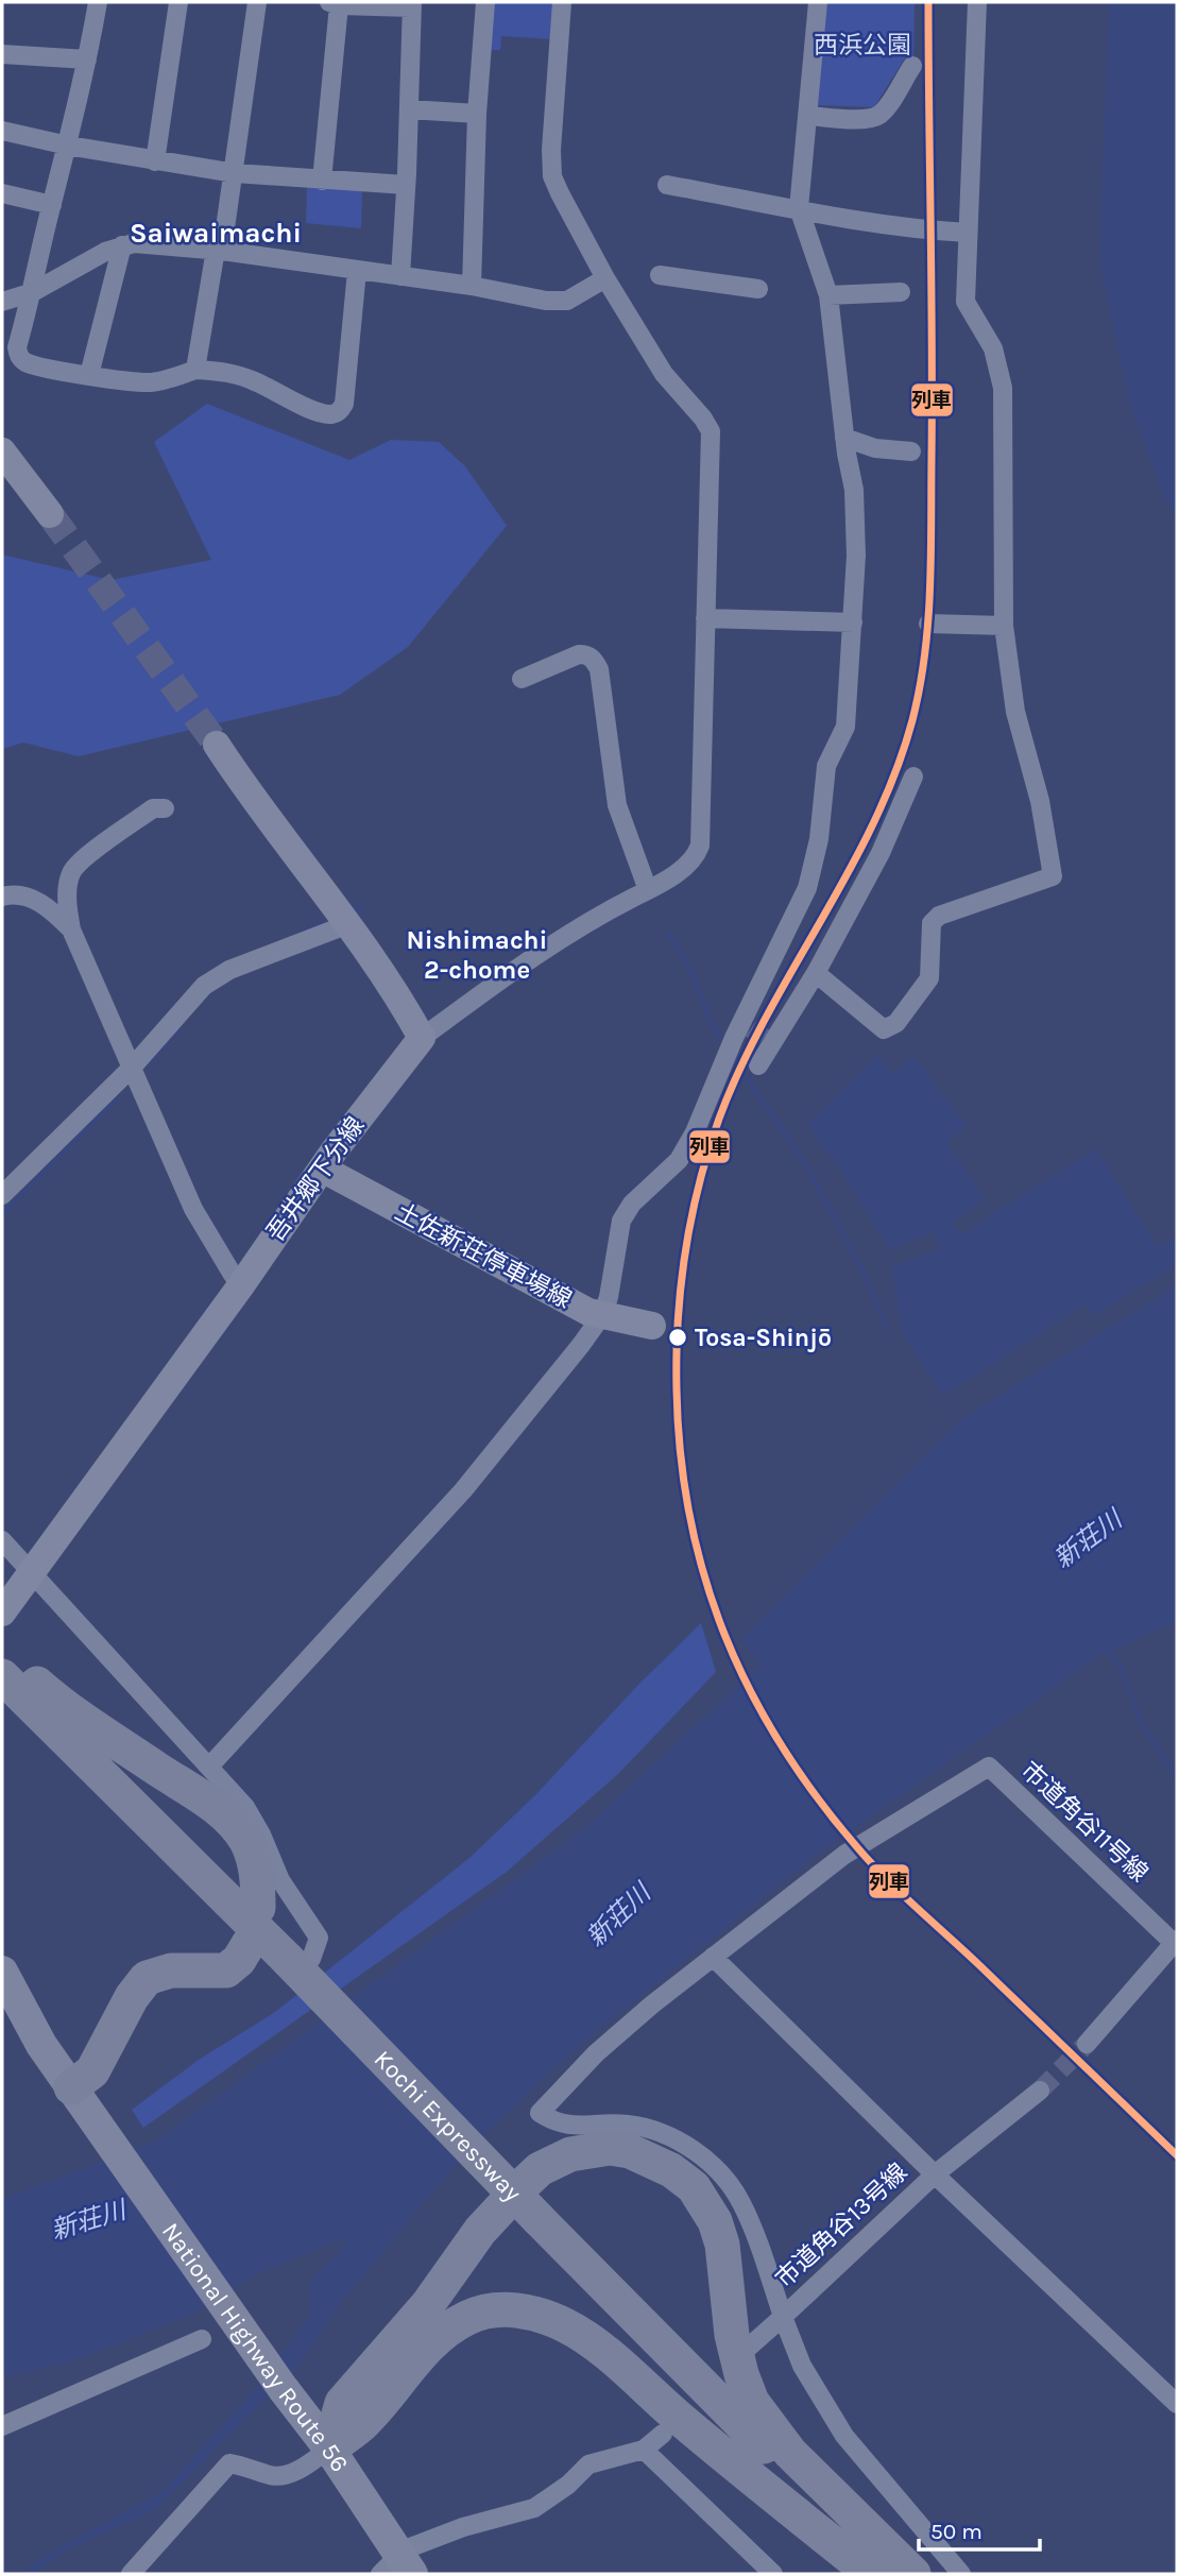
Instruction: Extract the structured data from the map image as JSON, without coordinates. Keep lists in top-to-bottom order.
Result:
{
  "streets": {
    "highway": ["Kochi Expressway", "National Highway Route 56"],
    "main road": ["吾井郷下分線", "土佐新荘停車場線"],
    "street": ["市道角谷11号線", "市道角谷13号線"]
  },
  "crossings": [
    ["吾井郷下分線", "土佐新荘停車場線"],
    ["市道角谷11号線", "市道角谷13号線"]
  ],
  "districts": ["Saiwaimachi", "Nishimachi 2-chome"],
  "water": ["新荘川"],
  "parks": ["西浜公園"],
  "places": ["Tosa-Shinjō"],
  "lines": ["transit line 列車"],
  "scale_bar": "50 m"
}
